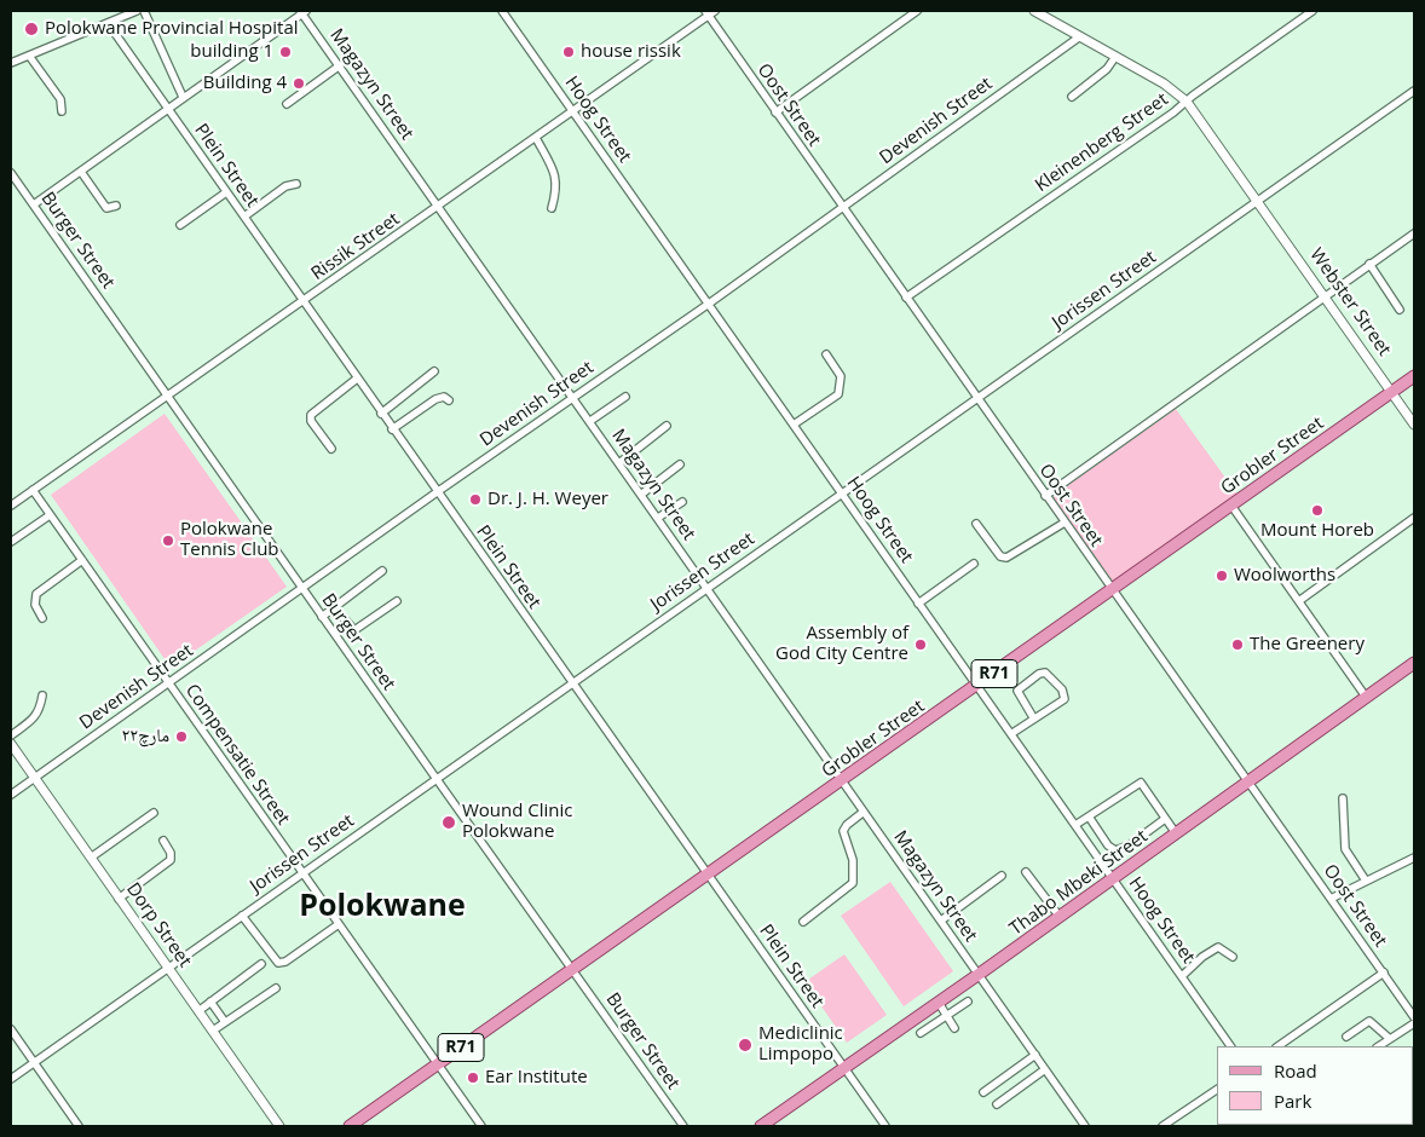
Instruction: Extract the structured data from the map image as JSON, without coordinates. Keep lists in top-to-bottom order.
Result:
{
  "streets": {
    "main road": ["Grobler Street", "R71", "Thabo Mbeki Street"],
    "street": [
      "Magazyn Street",
      "Oost Street",
      "Hoog Street",
      "Devenish Street",
      "Kleinenberg Street",
      "Plein Street",
      "Burger Street",
      "Rissik Street",
      "Jorissen Street",
      "Webster Street",
      "Compensatie Street",
      "Dorp Street"
    ]
  },
  "crossings": [
    ["Magazyn Street", "Devenish Street"],
    ["Magazyn Street", "Rissik Street"],
    ["Magazyn Street", "Jorissen Street"],
    ["Magazyn Street", "Grobler Street"],
    ["Magazyn Street", "Thabo Mbeki Street"],
    ["Oost Street", "Devenish Street"],
    ["Oost Street", "Kleinenberg Street"],
    ["Oost Street", "Rissik Street"],
    ["Oost Street", "Jorissen Street"],
    ["Oost Street", "Grobler Street"],
    ["Oost Street", "Thabo Mbeki Street"],
    ["Hoog Street", "Devenish Street"],
    ["Hoog Street", "Rissik Street"],
    ["Hoog Street", "Jorissen Street"],
    ["Hoog Street", "Grobler Street"],
    ["Hoog Street", "Thabo Mbeki Street"],
    ["Devenish Street", "Plein Street"],
    ["Devenish Street", "Burger Street"],
    ["Devenish Street", "Webster Street"],
    ["Devenish Street", "Compensatie Street"],
    ["Devenish Street", "Dorp Street"],
    ["Kleinenberg Street", "Webster Street"],
    ["Plein Street", "Rissik Street"],
    ["Plein Street", "Jorissen Street"],
    ["Plein Street", "Grobler Street"],
    ["Plein Street", "Thabo Mbeki Street"],
    ["Burger Street", "Rissik Street"],
    ["Burger Street", "Jorissen Street"],
    ["Burger Street", "Grobler Street"],
    ["Rissik Street", "Compensatie Street"],
    ["Jorissen Street", "Webster Street"],
    ["Jorissen Street", "Compensatie Street"],
    ["Jorissen Street", "Dorp Street"],
    ["Webster Street", "Grobler Street"],
    ["Grobler Street", "Compensatie Street"]
  ],
  "districts": ["Polokwane"],
  "places": [
    "Polokwane Provincial Hospital",
    "building 1",
    "house rissik",
    "Building 4",
    "Dr. J. H. Weyer",
    "Mount Horeb",
    "Polokwane Tennis Club",
    "Woolworths",
    "Assembly of God City Centre",
    "The Greenery",
    "۲۲مارچ",
    "Wound Clinic Polokwane",
    "Mediclinic Limpopo",
    "Ear Institute"
  ],
  "legend": ["Road", "Park"]
}
